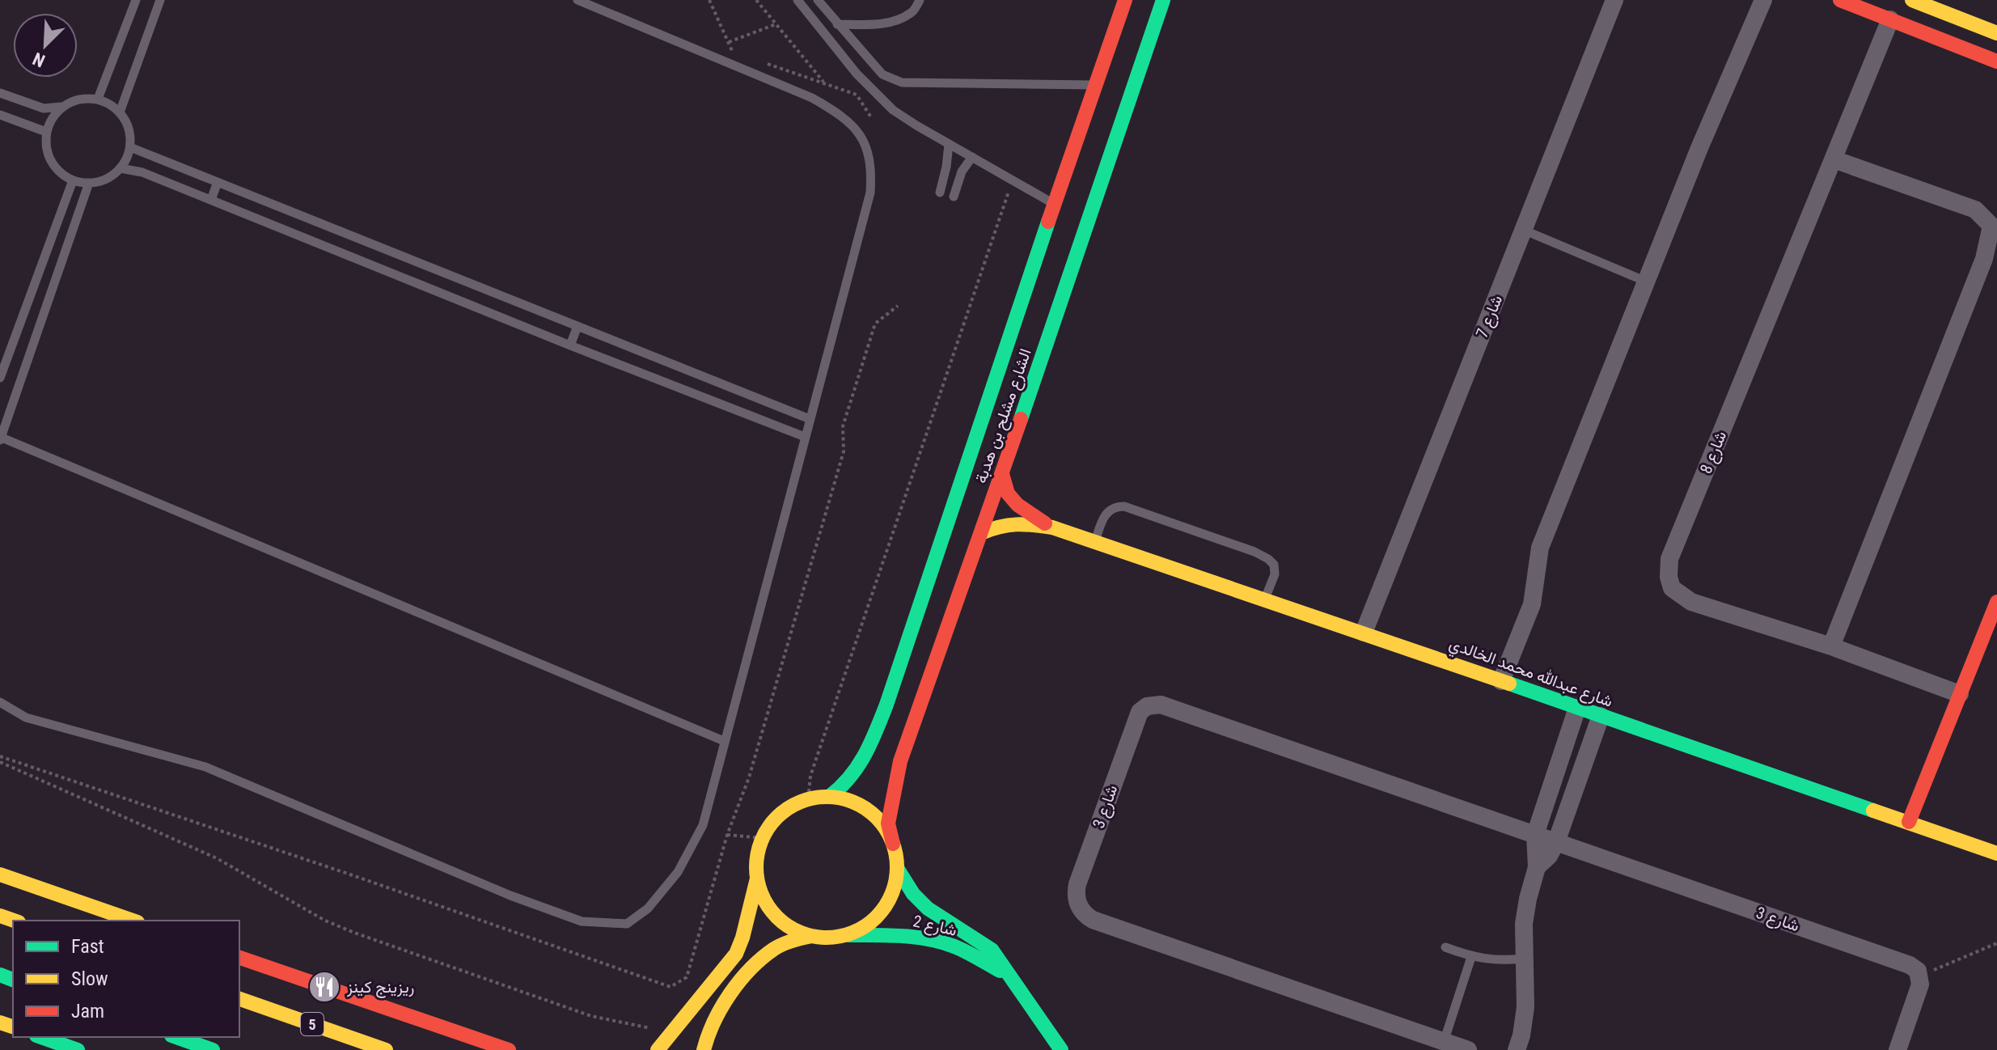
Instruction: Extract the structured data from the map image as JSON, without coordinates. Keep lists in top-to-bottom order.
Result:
{
  "streets": {
    "main road": [
      "الشارع مشلح بن هدبة",
      "شارع عبدالله محمد الخالدي",
      "شارع 2",
      "5"
    ],
    "street": ["شارع 7", "شارع 8", "شارع 3"]
  },
  "crossings": [
    ["شارع 7", "شارع عبدالله محمد الخالدي"],
    ["الشارع مشلح بن هدبة", "شارع عبدالله محمد الخالدي"],
    ["الشارع مشلح بن هدبة", "شارع 2"]
  ],
  "places": {
    "restaurant": ["ريزينج كينز"]
  },
  "legend": ["Fast", "Slow", "Jam"],
  "north": "bottom left"
}
